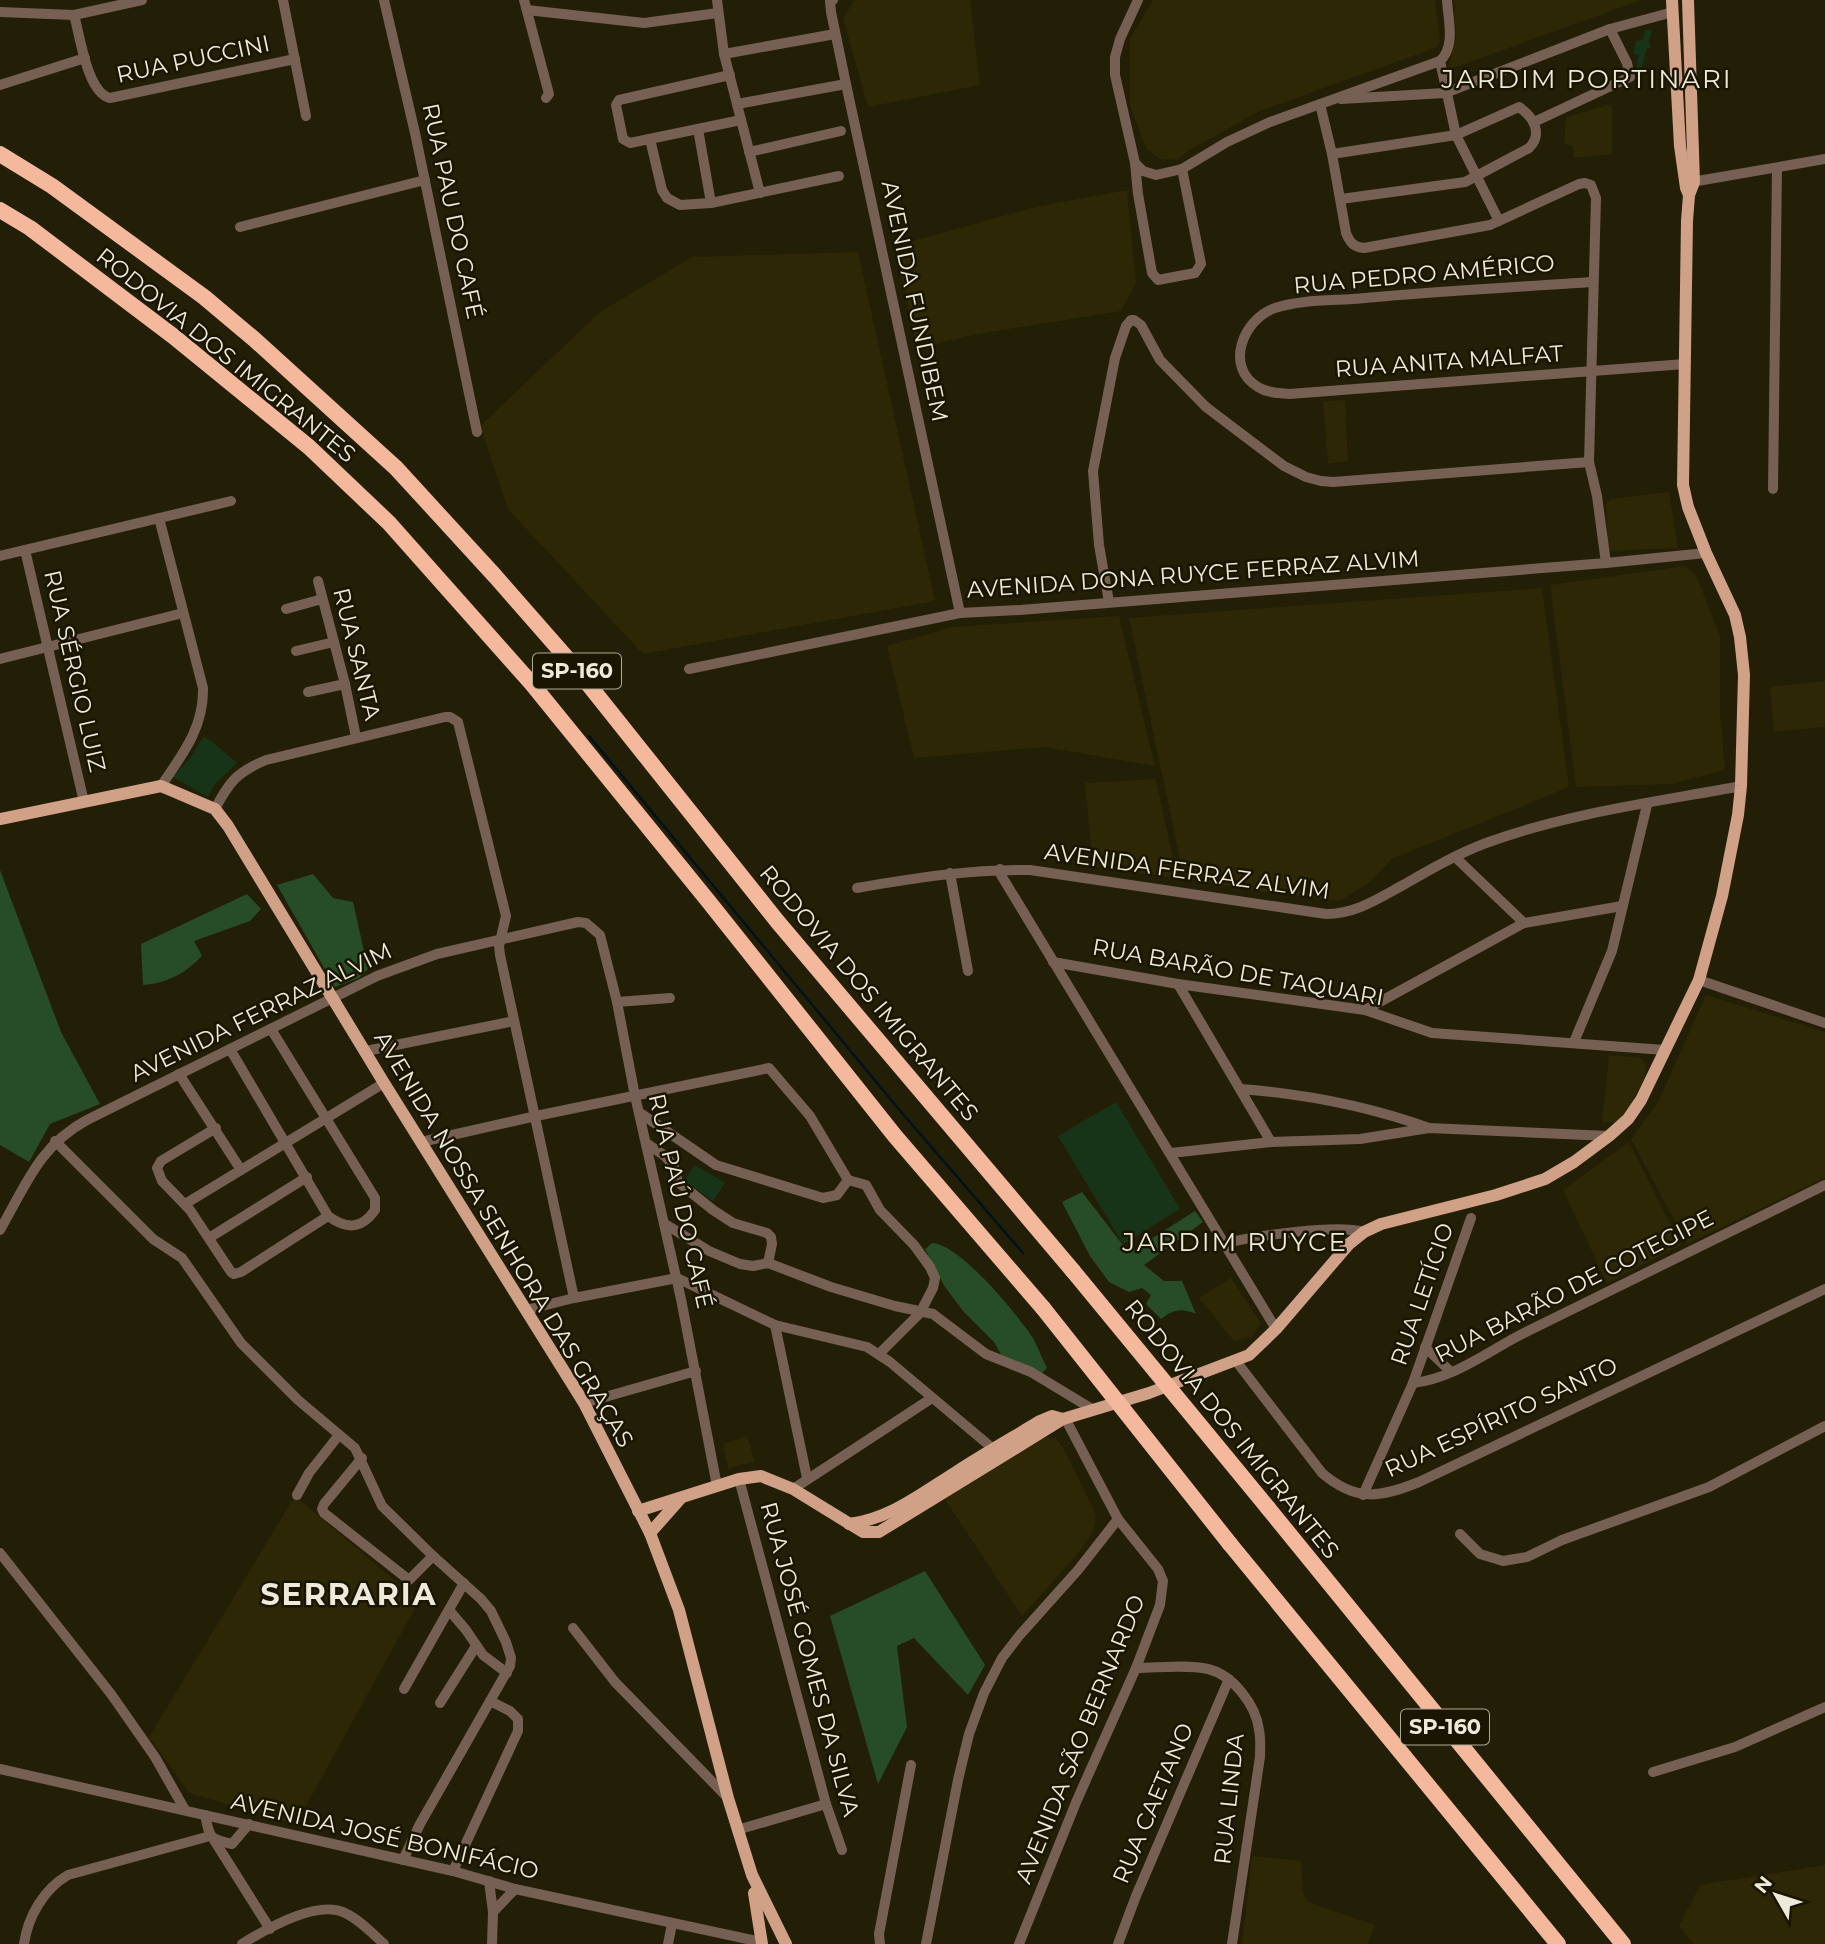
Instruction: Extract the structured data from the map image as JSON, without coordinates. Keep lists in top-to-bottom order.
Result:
{
  "streets": {
    "highway": ["RODOVIA DOS IMIGRANTES", "SP-160"],
    "main road": ["AVENIDA NOSSA SENHORA DAS GRAÇAS"],
    "street": [
      "RUA PUCCINI",
      "RUA PAU DO CAFÉ",
      "RUA PEDRO AMÉRICO",
      "AVENIDA FUNDIBEM",
      "RUA ANITA MALFAT",
      "AVENIDA DONA RUYCE FERRAZ ALVIM",
      "RUA SANTA",
      "RUA SÉRGIO LUIZ",
      "AVENIDA FERRAZ ALVIM",
      "RUA BARÃO DE TAQUARI",
      "RUA PAÚ DO CAFÉ",
      "RUA BARÃO DE COTEGIPE",
      "RUA LETÍCIO",
      "RUA ESPÍRITO SANTO",
      "RUA JOSÉ GOMES DA SILVA",
      "AVENIDA SÃO BERNARDO",
      "RUA LINDA",
      "RUA CAETANO",
      "AVENIDA JOSÉ BONIFÁCIO"
    ]
  },
  "crossings": [
    ["RUA PEDRO AMÉRICO", "RUA ANITA MALFAT"],
    ["AVENIDA FUNDIBEM", "AVENIDA DONA RUYCE FERRAZ ALVIM"],
    ["AVENIDA FERRAZ ALVIM", "RUA PAÚ DO CAFÉ"],
    ["AVENIDA FERRAZ ALVIM", "AVENIDA NOSSA SENHORA DAS GRAÇAS"],
    ["AVENIDA NOSSA SENHORA DAS GRAÇAS", "AVENIDA JOSÉ BONIFÁCIO"],
    ["RUA BARÃO DE COTEGIPE", "RUA LETÍCIO"],
    ["RUA BARÃO DE COTEGIPE", "RUA ESPÍRITO SANTO"],
    ["RUA LINDA", "RUA CAETANO"]
  ],
  "districts": ["JARDIM PORTINARI", "JARDIM RUYCE", "SERRARIA"],
  "north": "top left"
}
